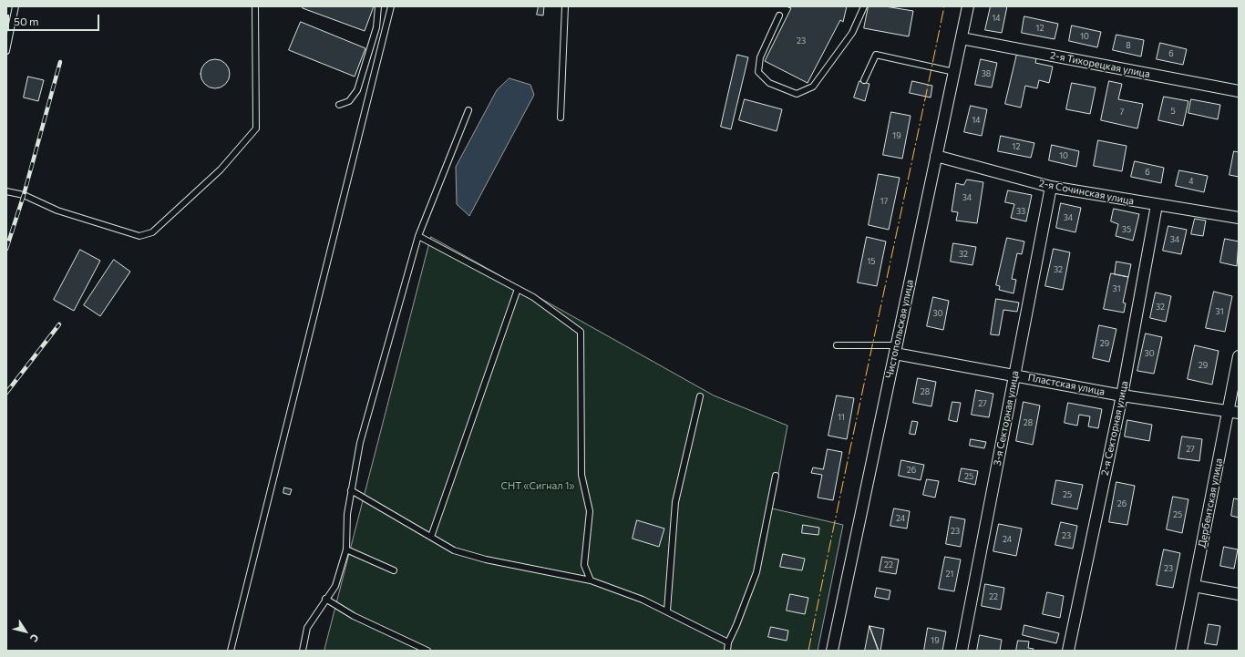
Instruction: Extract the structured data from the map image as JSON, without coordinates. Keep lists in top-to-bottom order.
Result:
{
  "streets": {
    "street": [
      "2-я Тихорецкая улица",
      "2-я Сочинская улица",
      "Чистопольская улица",
      "Пластская улица",
      "3-я Секторная улица",
      "2-я Секторная улица",
      "Дербентская улица"
    ]
  },
  "crossings": [
    ["2-я Тихорецкая улица", "Чистопольская улица"],
    ["2-я Сочинская улица", "Чистопольская улица"],
    ["2-я Сочинская улица", "3-я Секторная улица"],
    ["2-я Сочинская улица", "2-я Секторная улица"],
    ["Чистопольская улица", "Пластская улица"],
    ["Пластская улица", "3-я Секторная улица"],
    ["Пластская улица", "2-я Секторная улица"],
    ["Пластская улица", "Дербентская улица"]
  ],
  "parks": ["СНТ «Сигнал 1»"],
  "house_numbers": [
    "14",
    "12",
    "10",
    "23",
    "8",
    "6",
    "38",
    "5",
    "7",
    "14",
    "19",
    "12",
    "10",
    "6",
    "4",
    "34",
    "17",
    "33",
    "34",
    "35",
    "34",
    "32",
    "15",
    "32",
    "31",
    "32",
    "31",
    "30",
    "29",
    "30",
    "29",
    "28",
    "27",
    "11",
    "28",
    "27",
    "26",
    "25",
    "25",
    "26",
    "25",
    "24",
    "23",
    "23",
    "24",
    "22",
    "23",
    "21",
    "22",
    "19"
  ],
  "scale_bar": "50 m",
  "north": "bottom right"
}
